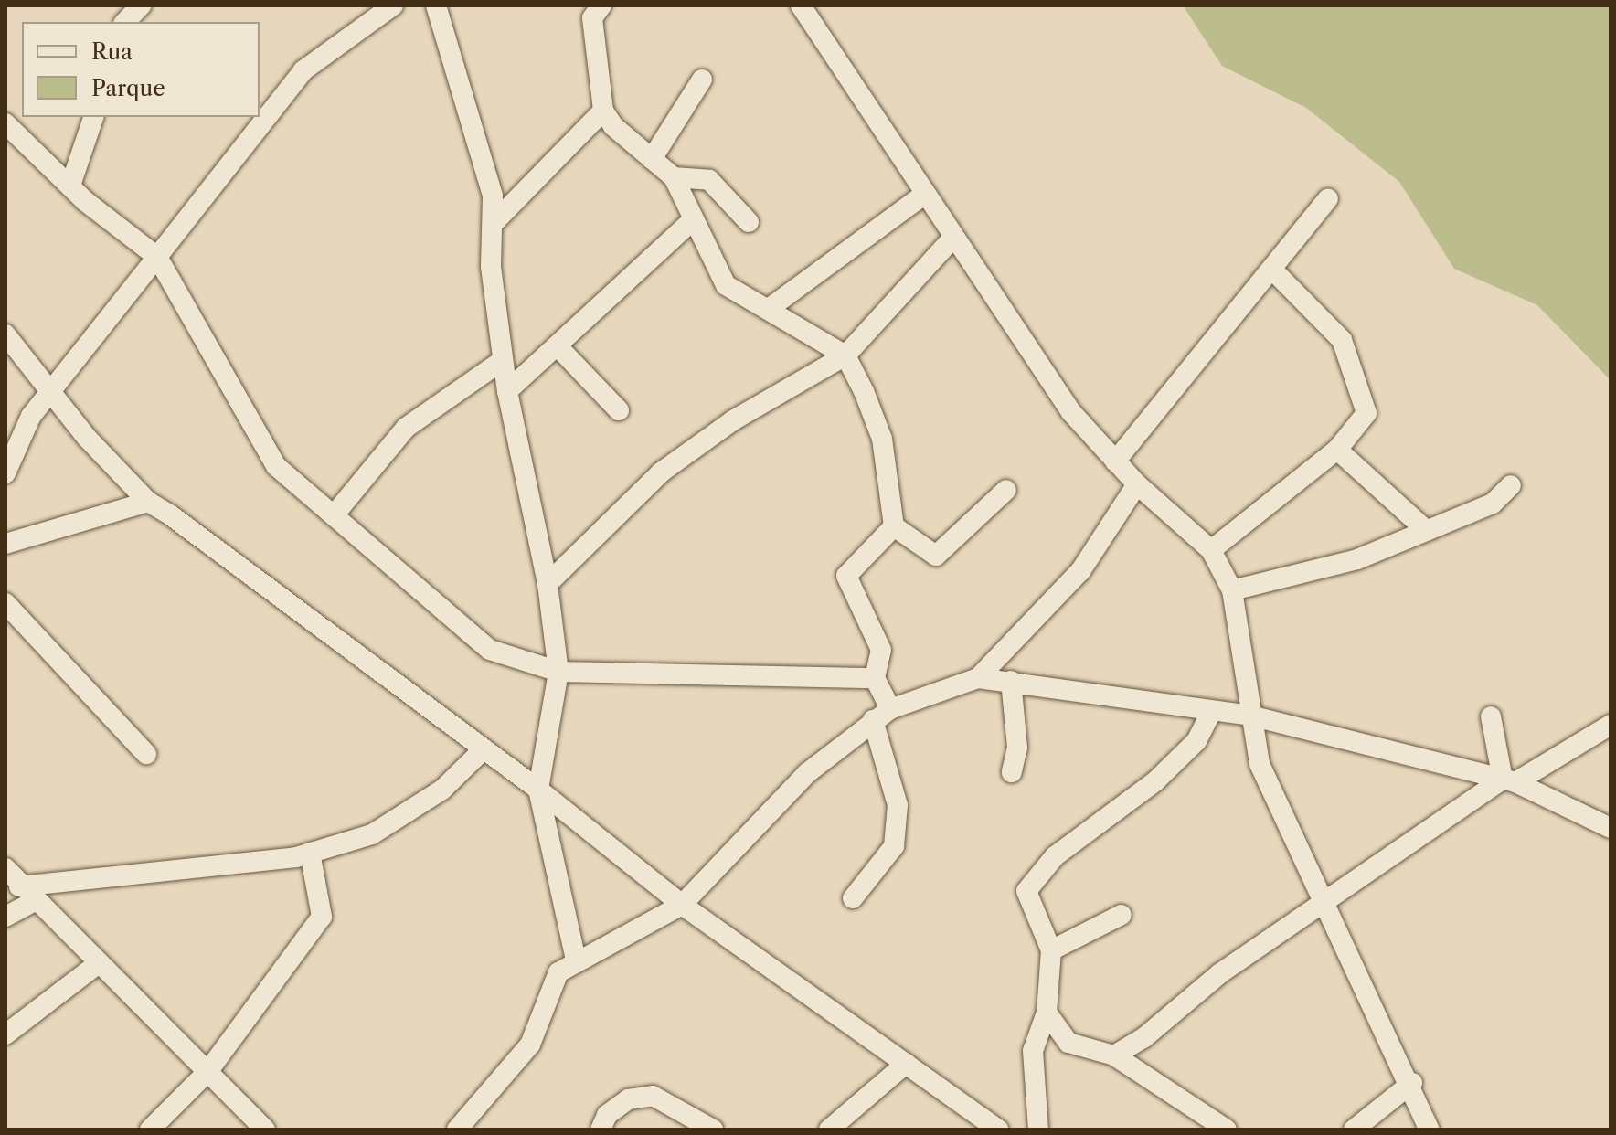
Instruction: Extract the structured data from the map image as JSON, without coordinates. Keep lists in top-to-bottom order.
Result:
{
  "legend": ["Rua", "Parque"]
}
